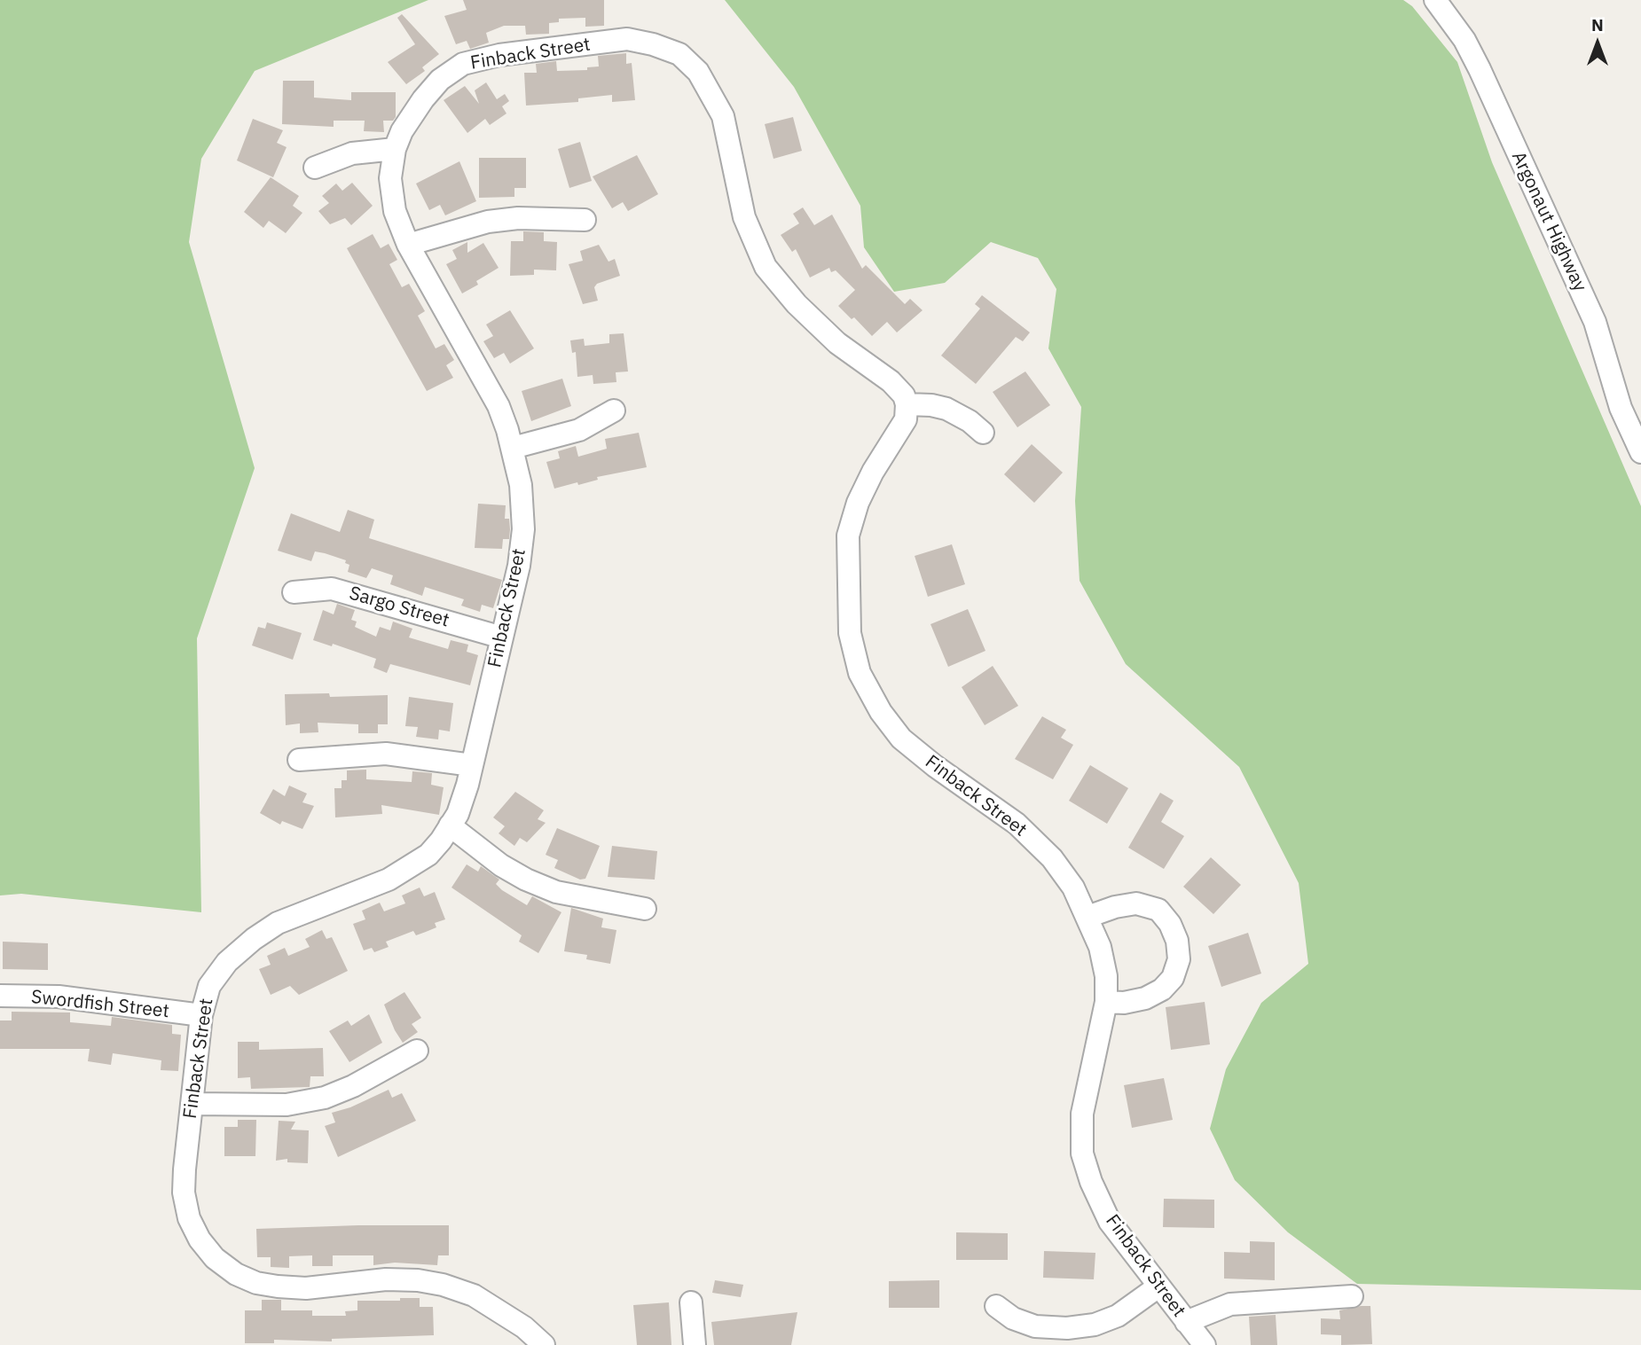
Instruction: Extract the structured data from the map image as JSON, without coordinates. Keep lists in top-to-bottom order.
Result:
{
  "streets": {
    "street": [
      "Finback Street",
      "Argonaut Highway",
      "Sargo Street",
      "Swordfish Street"
    ]
  },
  "crossings": [
    ["Finback Street", "Sargo Street"],
    ["Finback Street", "Swordfish Street"]
  ],
  "north": "top"
}
